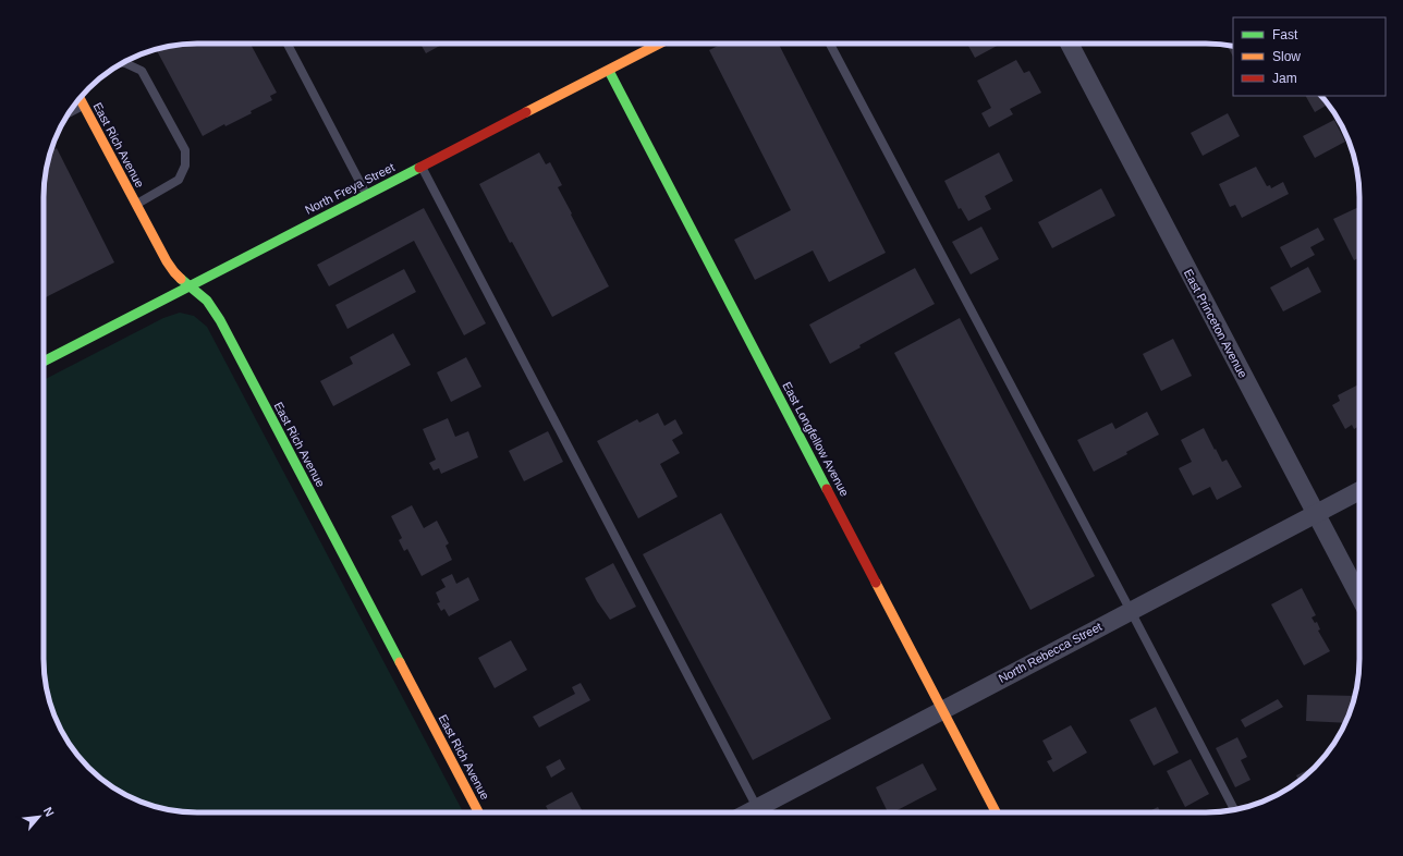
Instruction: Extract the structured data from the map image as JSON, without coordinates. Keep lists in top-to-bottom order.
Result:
{
  "streets": {
    "street": [
      "East Rich Avenue",
      "North Freya Street",
      "East Princeton Avenue",
      "East Longfellow Avenue",
      "North Rebecca Street"
    ]
  },
  "crossings": [
    ["East Rich Avenue", "North Freya Street"],
    ["North Freya Street", "East Longfellow Avenue"],
    ["East Princeton Avenue", "North Rebecca Street"],
    ["East Longfellow Avenue", "North Rebecca Street"]
  ],
  "legend": ["Fast", "Slow", "Jam"],
  "north": "top right"
}
